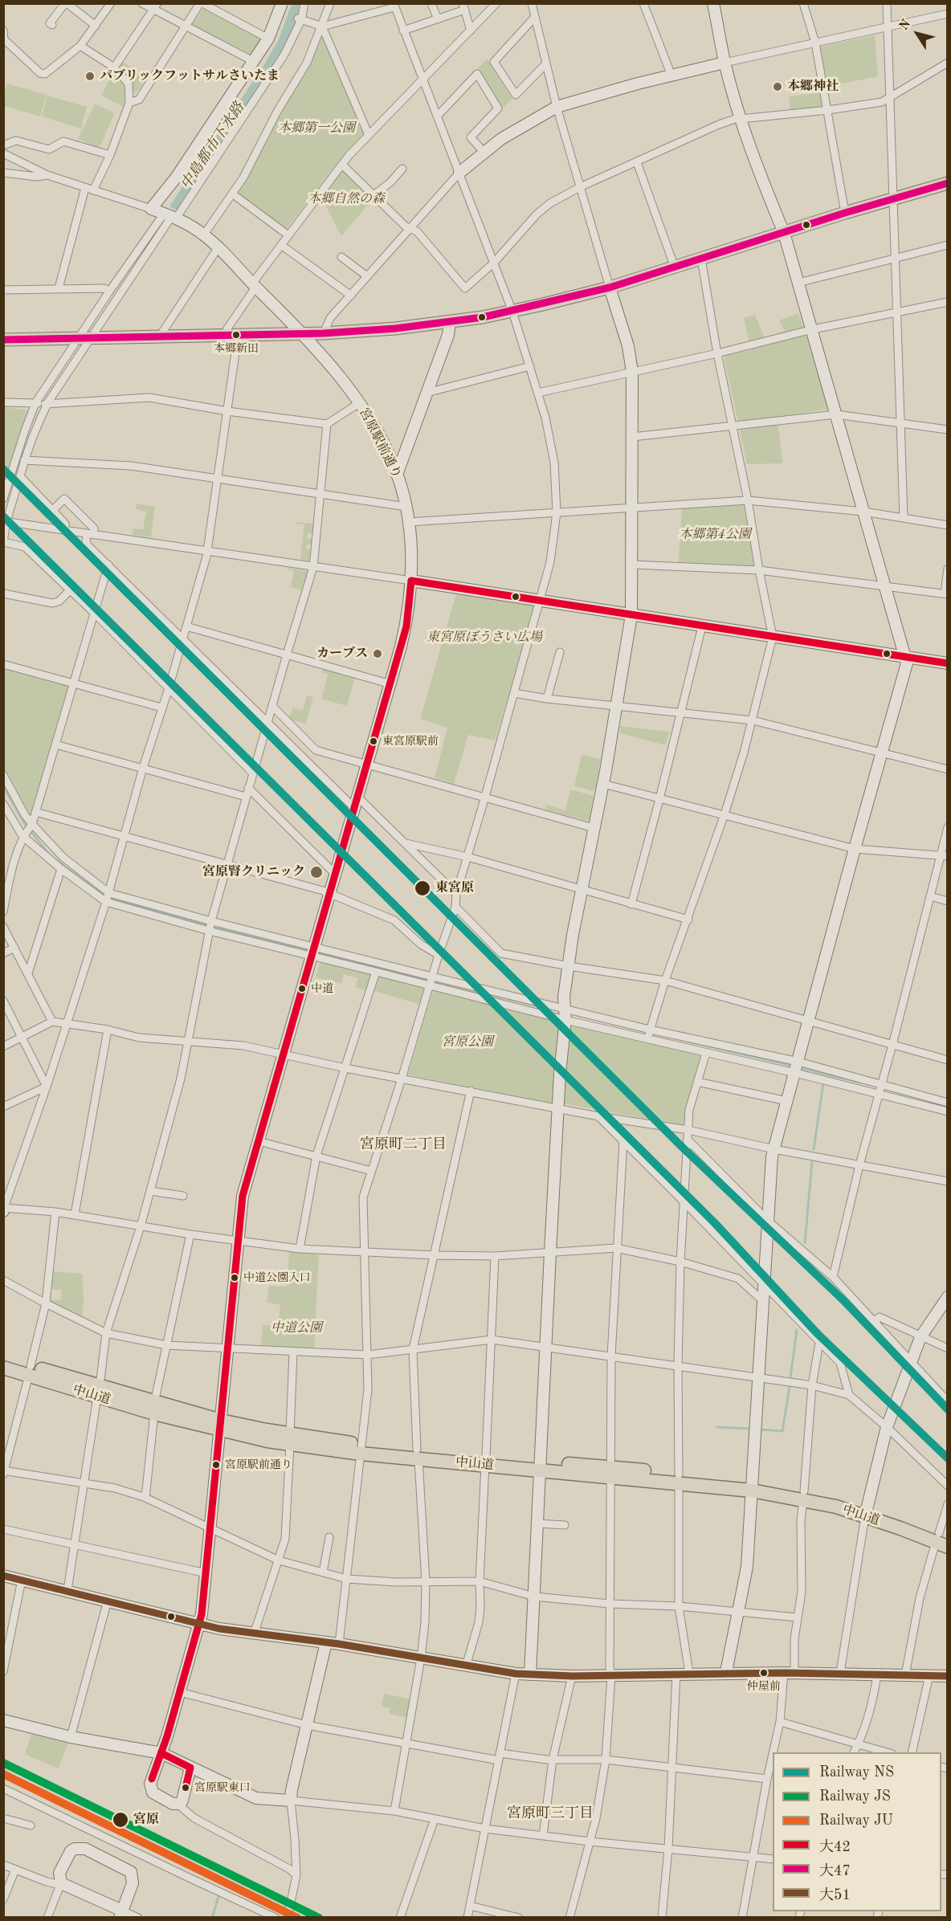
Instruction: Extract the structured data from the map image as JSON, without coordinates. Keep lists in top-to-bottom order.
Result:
{
  "streets": {
    "highway": ["中山道"],
    "street": ["宮原駅前通り"]
  },
  "crossings": [
    ["宮原駅前通り", "中山道"]
  ],
  "districts": ["宮原町二丁目", "宮原町三丁目"],
  "water": ["中島都市下水路"],
  "parks": [
    "本郷第一公園",
    "本郷自然の森",
    "本郷第4公園",
    "東宮原ぼうさい広場",
    "宮原公園",
    "中道公園"
  ],
  "places": [
    "パブリックフットサルさいたま",
    "本郷神社",
    "本郷新田",
    "カーブス",
    "東宮原駅前",
    "宮原腎クリニック",
    "東宮原",
    "中道",
    "中道公園入口",
    "宮原駅前通り",
    "仲屋前",
    "宮原駅東口",
    "宮原"
  ],
  "lines": [
    "transit line 大47",
    "rail line NS",
    "transit line 大42",
    "transit line 大51",
    "rail line JS",
    "rail line JU"
  ],
  "legend": [
    "Railway NS",
    "Railway JS",
    "Railway JU",
    "大42",
    "大47",
    "大51"
  ],
  "north": "top left"
}
